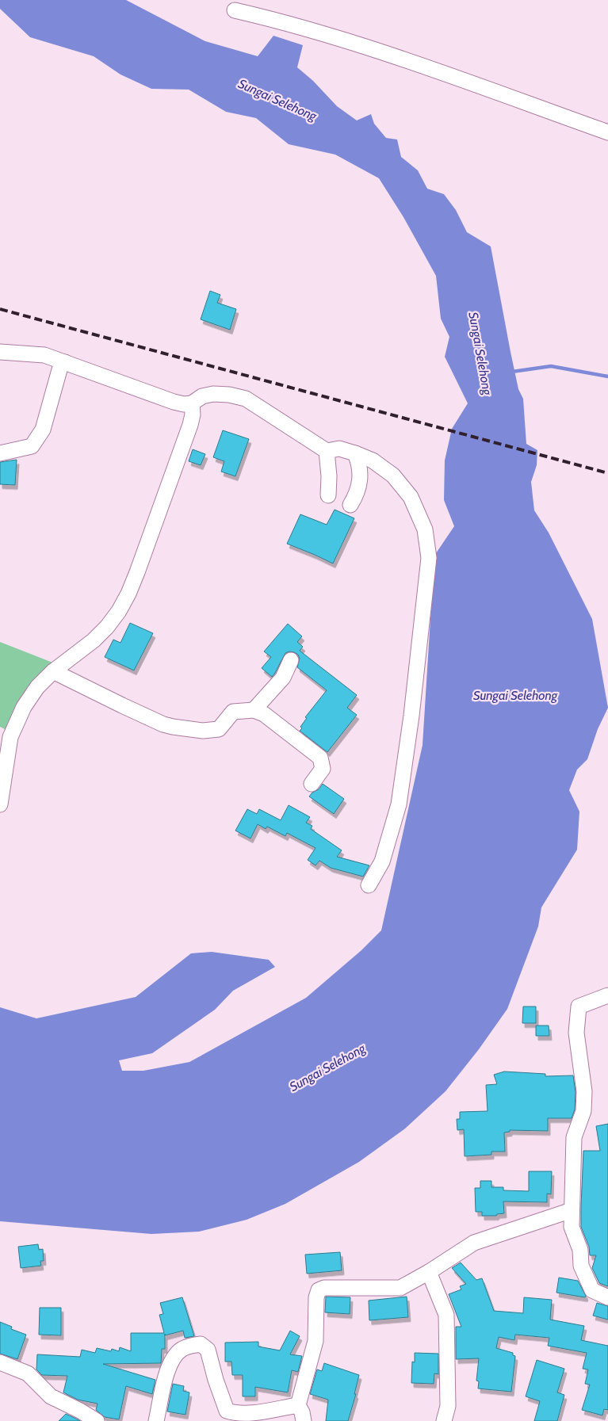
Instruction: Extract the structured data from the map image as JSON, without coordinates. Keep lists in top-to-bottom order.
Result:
{
  "water": ["Sungai Selehong"]
}
